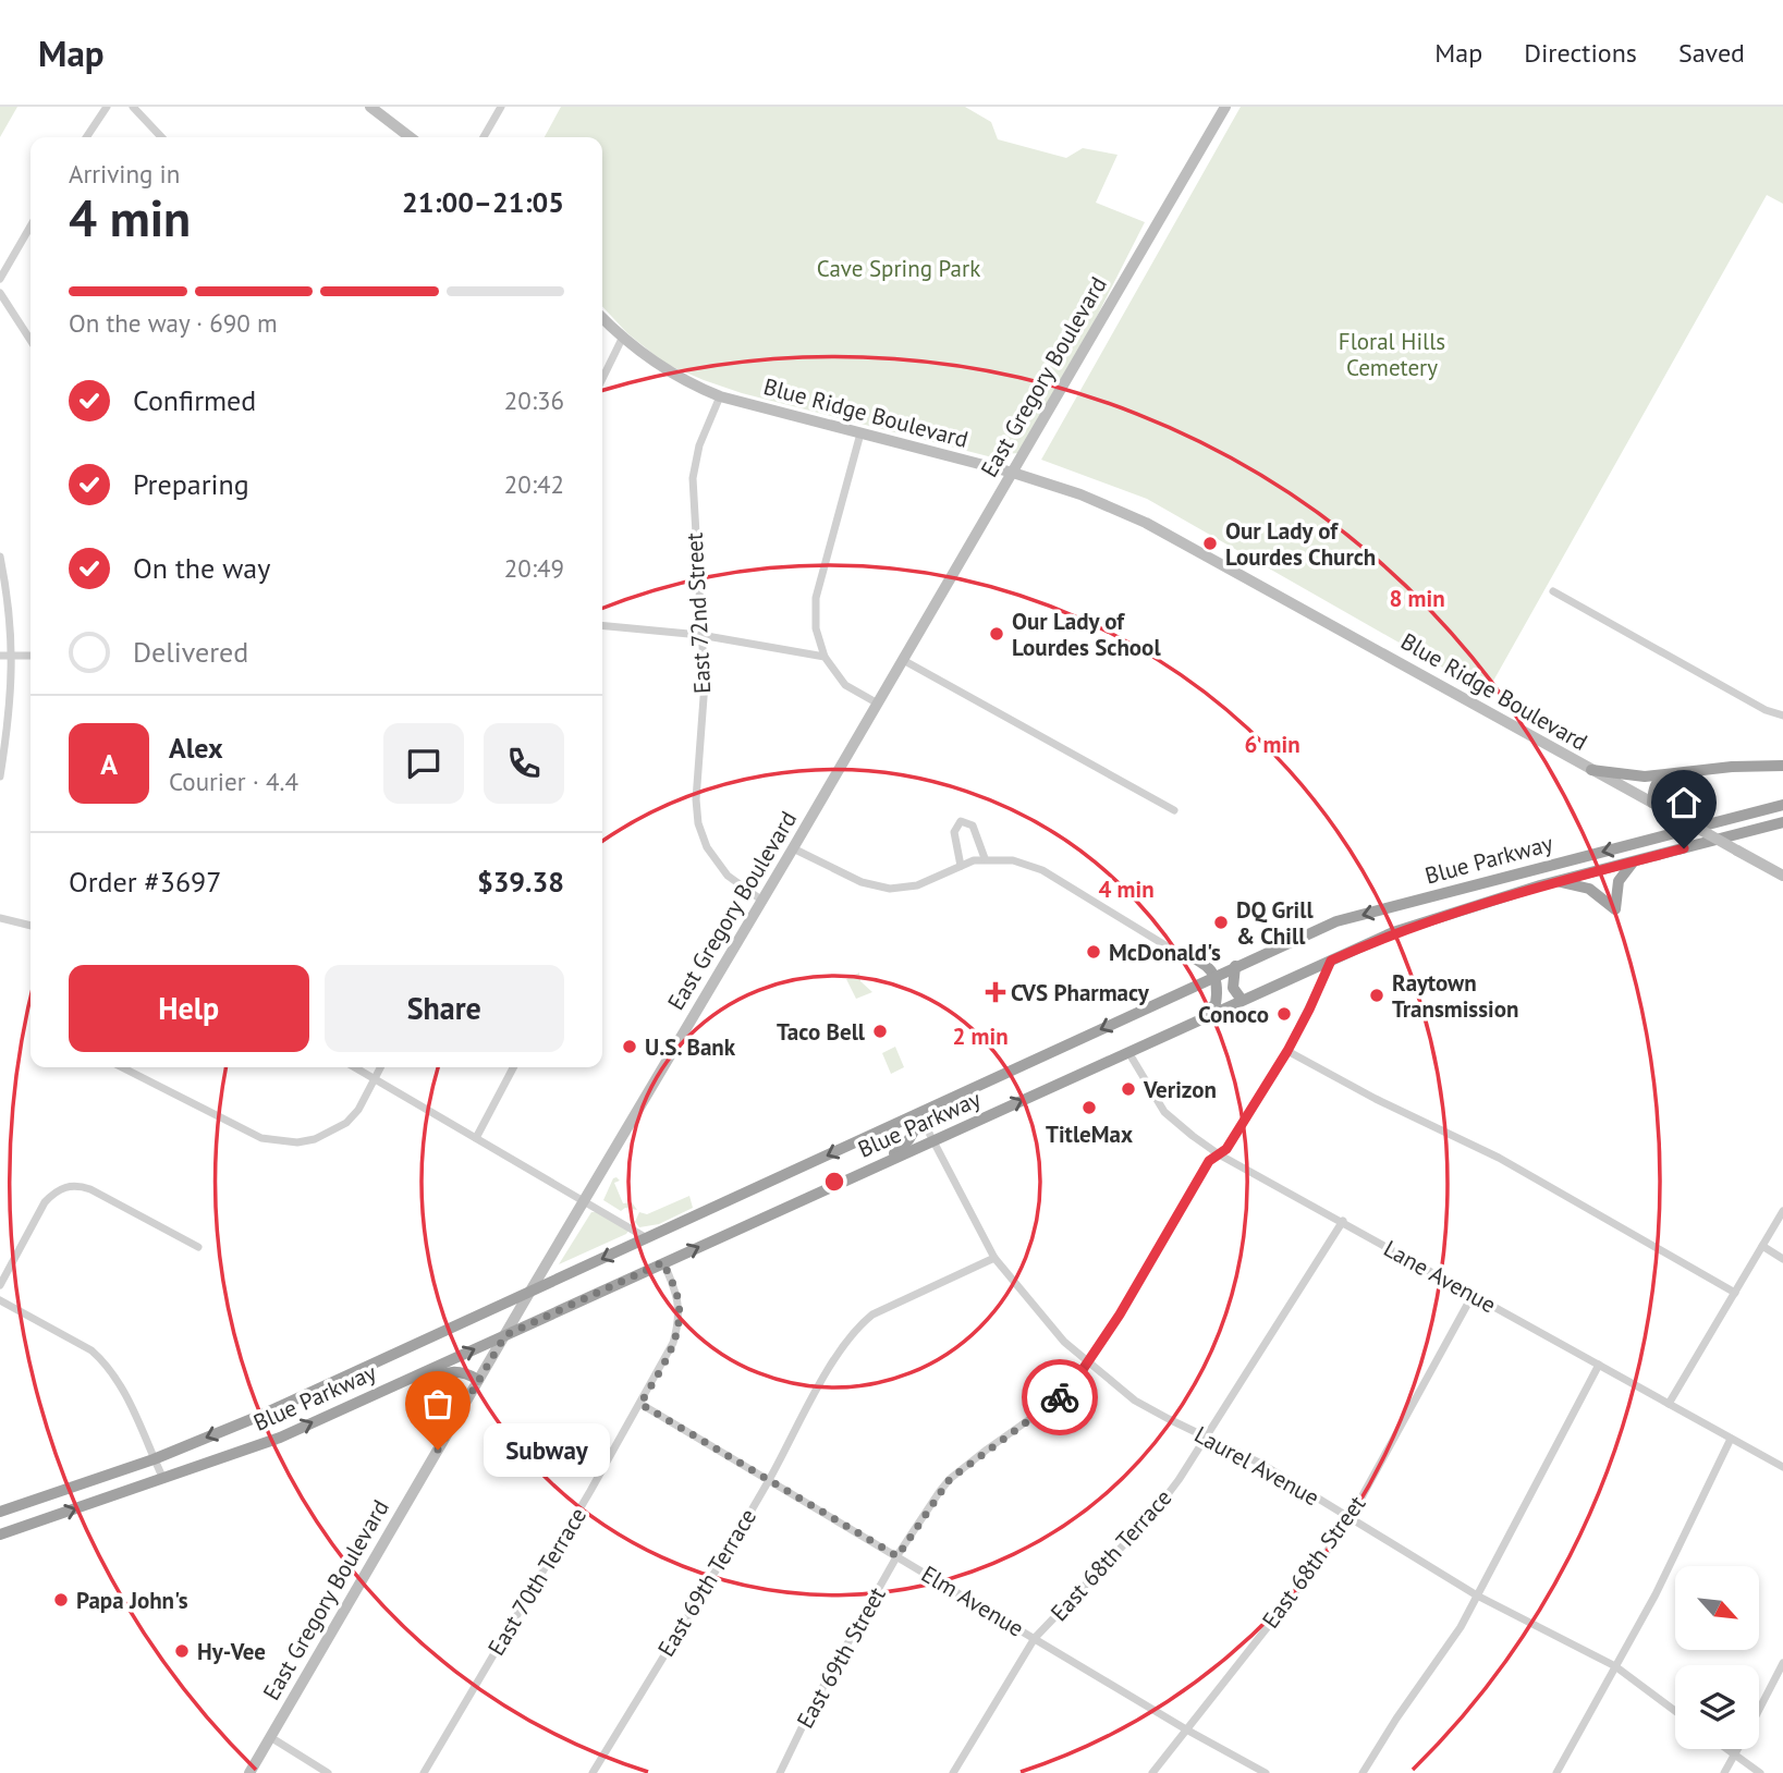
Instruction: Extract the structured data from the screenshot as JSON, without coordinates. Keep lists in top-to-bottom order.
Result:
{
  "streets": {
    "highway": ["Blue Parkway"],
    "main road": ["East Gregory Boulevard", "Blue Ridge Boulevard"],
    "street": [
      "East 72nd Street",
      "Lane Avenue",
      "Laurel Avenue",
      "East 68th Terrace",
      "East 68th Street",
      "East 70th Terrace",
      "East 69th Terrace",
      "Elm Avenue",
      "East 69th Street"
    ]
  },
  "crossings": [
    ["East Gregory Boulevard", "Blue Ridge Boulevard"],
    ["East Gregory Boulevard", "East 72nd Street"],
    ["East Gregory Boulevard", "Blue Parkway"],
    ["Blue Ridge Boulevard", "East 72nd Street"],
    ["Blue Parkway", "Lane Avenue"],
    ["Blue Parkway", "Laurel Avenue"],
    ["Blue Parkway", "East 70th Terrace"],
    ["Blue Parkway", "East 69th Street"],
    ["Lane Avenue", "East 68th Terrace"],
    ["Lane Avenue", "East 68th Street"],
    ["Lane Avenue", "East 69th Street"],
    ["Laurel Avenue", "East 68th Terrace"],
    ["Laurel Avenue", "East 68th Street"],
    ["Laurel Avenue", "East 69th Terrace"],
    ["Laurel Avenue", "East 69th Street"],
    ["East 68th Terrace", "Elm Avenue"],
    ["East 68th Street", "Elm Avenue"],
    ["East 70th Terrace", "Elm Avenue"],
    ["East 69th Terrace", "Elm Avenue"],
    ["Elm Avenue", "East 69th Street"]
  ],
  "parks": ["Cave Spring Park", "Floral Hills Cemetery"],
  "places": {
    "other": [
      "Our Lady of Lourdes Church",
      "Our Lady of Lourdes School",
      "DQ Grill & Chill",
      "McDonald's",
      "Raytown Transmission",
      "Conoco",
      "Taco Bell",
      "U.S. Bank",
      "Verizon",
      "TitleMax",
      "Subway",
      "Papa John's",
      "Hy-Vee"
    ],
    "health": ["CVS Pharmacy"]
  },
  "north": "bottom right",
  "page": {
    "header": "Map",
    "nav": ["Map", "Directions", "Saved"],
    "heading": ["4 min", "Arriving in", "21:00–21:05"],
    "panel": [
      "Alex",
      "Courier · 4.4",
      "Order #3697",
      "$39.38"
    ],
    "bar": "On the way · 690 m",
    "list": [
      ["Confirmed", "20:36"],
      ["Preparing", "20:42"],
      ["On the way", "20:49"],
      "Delivered"
    ],
    "round": "A",
    "buttons": ["Help", "Share"],
    "bubble": "Subway"
  },
  "rings": [
    "8 min",
    "6 min",
    "4 min",
    "2 min"
  ]
}
